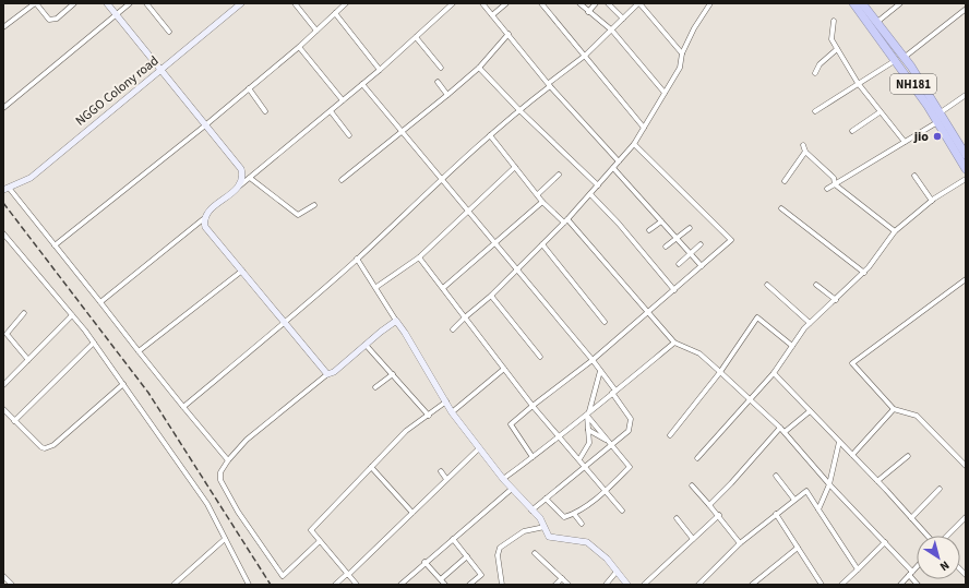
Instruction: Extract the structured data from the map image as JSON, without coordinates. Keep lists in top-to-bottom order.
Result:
{
  "streets": {
    "highway": ["NH181"],
    "street": ["NGGO Colony road"]
  },
  "places": ["jio"],
  "north": "bottom right"
}
